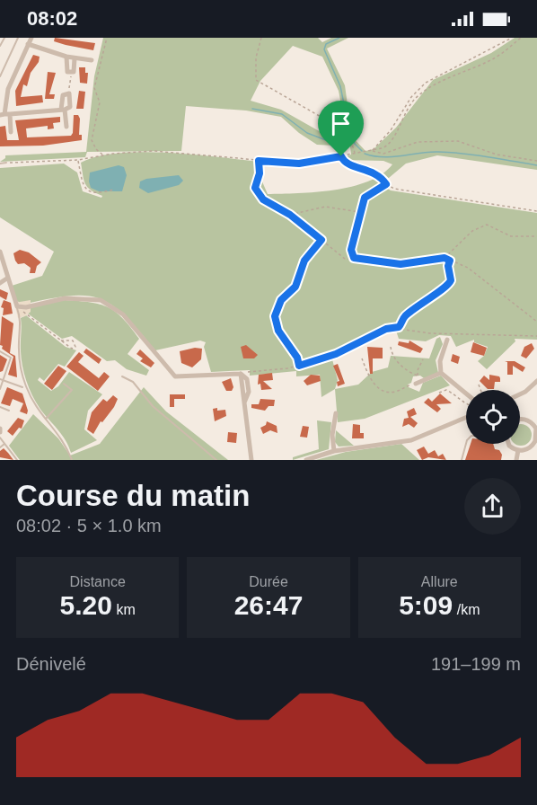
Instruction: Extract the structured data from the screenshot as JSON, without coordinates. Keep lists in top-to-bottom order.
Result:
{
  "page": {
    "status": "08:02",
    "heading": ["Course du matin", "08:02 · 5 × 1.0 km"],
    "stats": [
      ["Distance", "5.20 km"],
      ["Durée", "26:47"],
      ["Allure", "5:09 /km"]
    ],
    "chart": ["Dénivelé", "191–199 m"]
  }
}
